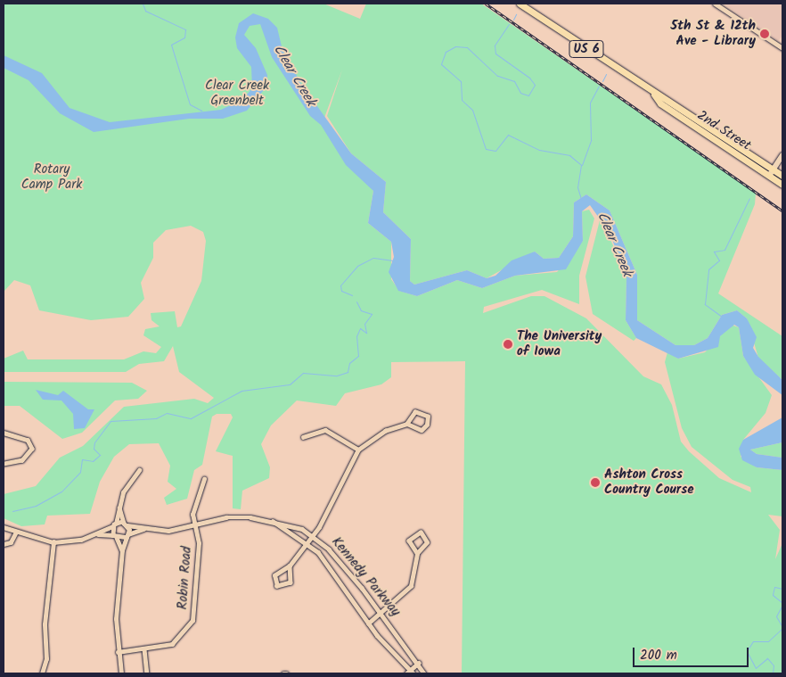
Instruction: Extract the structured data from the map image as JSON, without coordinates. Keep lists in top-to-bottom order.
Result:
{
  "streets": {
    "main road": ["US 6", "2nd Street"],
    "street": ["Kennedy Parkway", "Robin Road"]
  },
  "crossings": [
    ["Kennedy Parkway", "Robin Road"]
  ],
  "water": ["Clear Creek"],
  "parks": ["Clear Creek Greenbelt", "Rotary Camp Park"],
  "places": ["5th St & 12th Ave - Library", "The University of Iowa", "Ashton Cross Country Course"],
  "scale_bar": "200 m"
}
